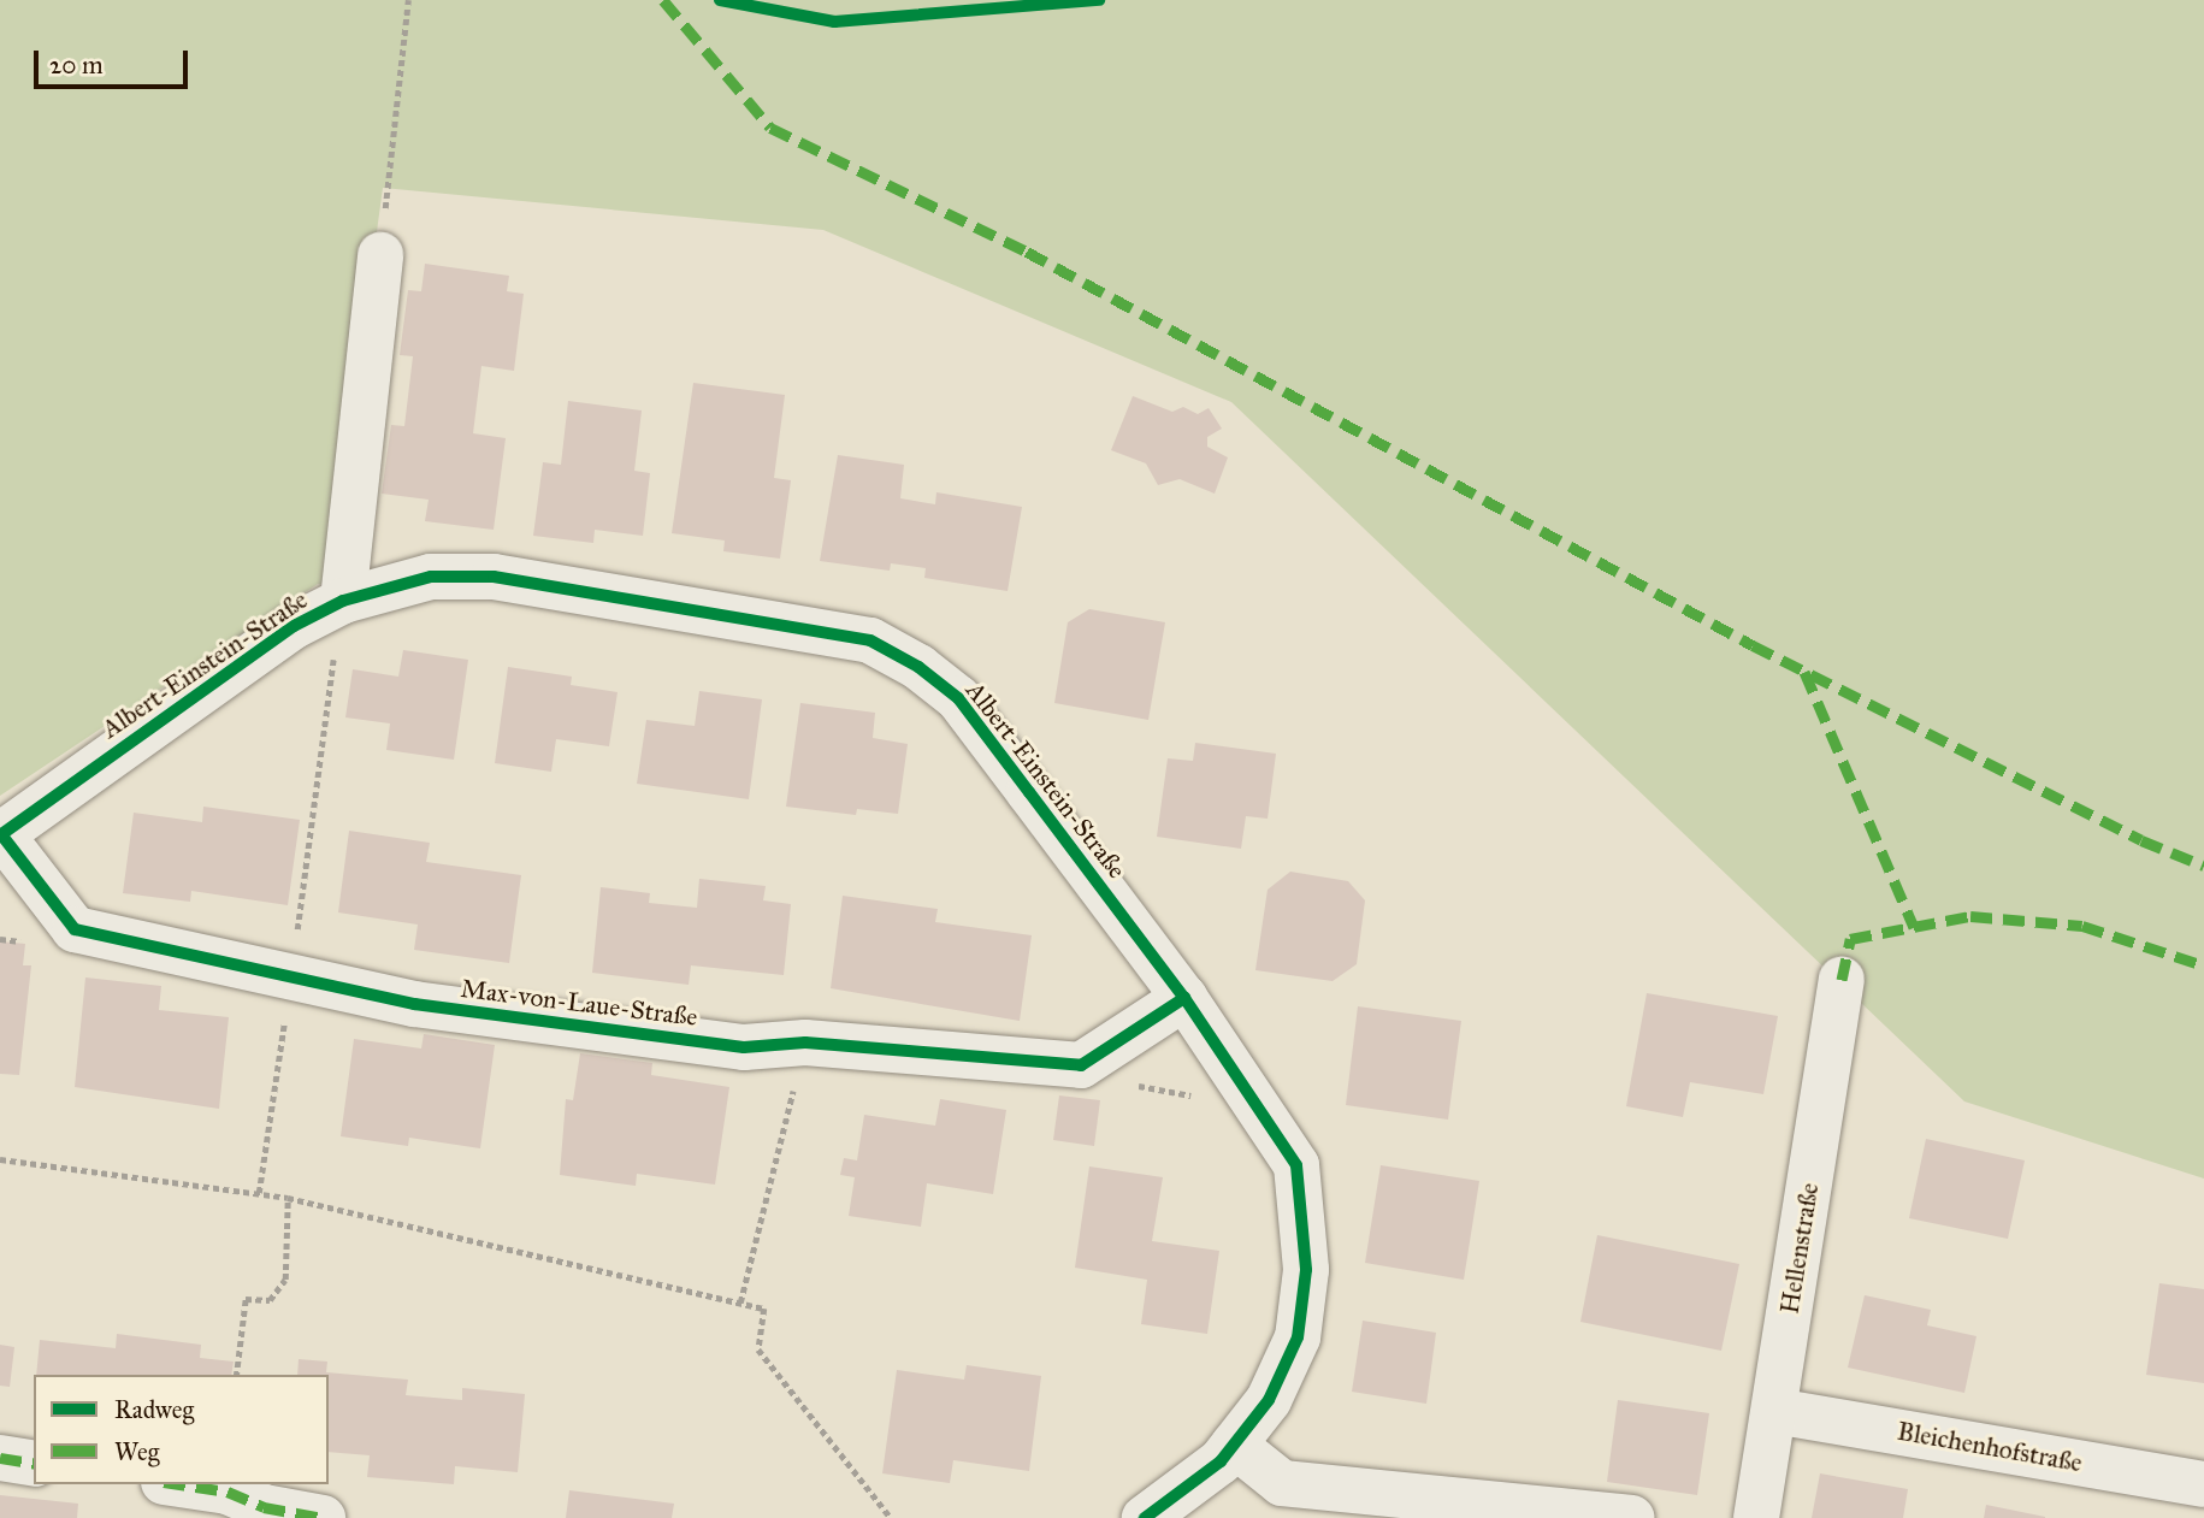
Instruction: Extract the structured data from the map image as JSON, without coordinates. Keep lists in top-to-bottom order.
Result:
{
  "streets": {
    "street": [
      "Albert-Einstein-Straße",
      "Max-von-Laue-Straße",
      "Hellenstraße",
      "Bleichenhofstraße"
    ]
  },
  "crossings": [
    ["Albert-Einstein-Straße", "Max-von-Laue-Straße"],
    ["Hellenstraße", "Bleichenhofstraße"]
  ],
  "legend": ["Radweg", "Weg"],
  "scale_bar": "20 m"
}
